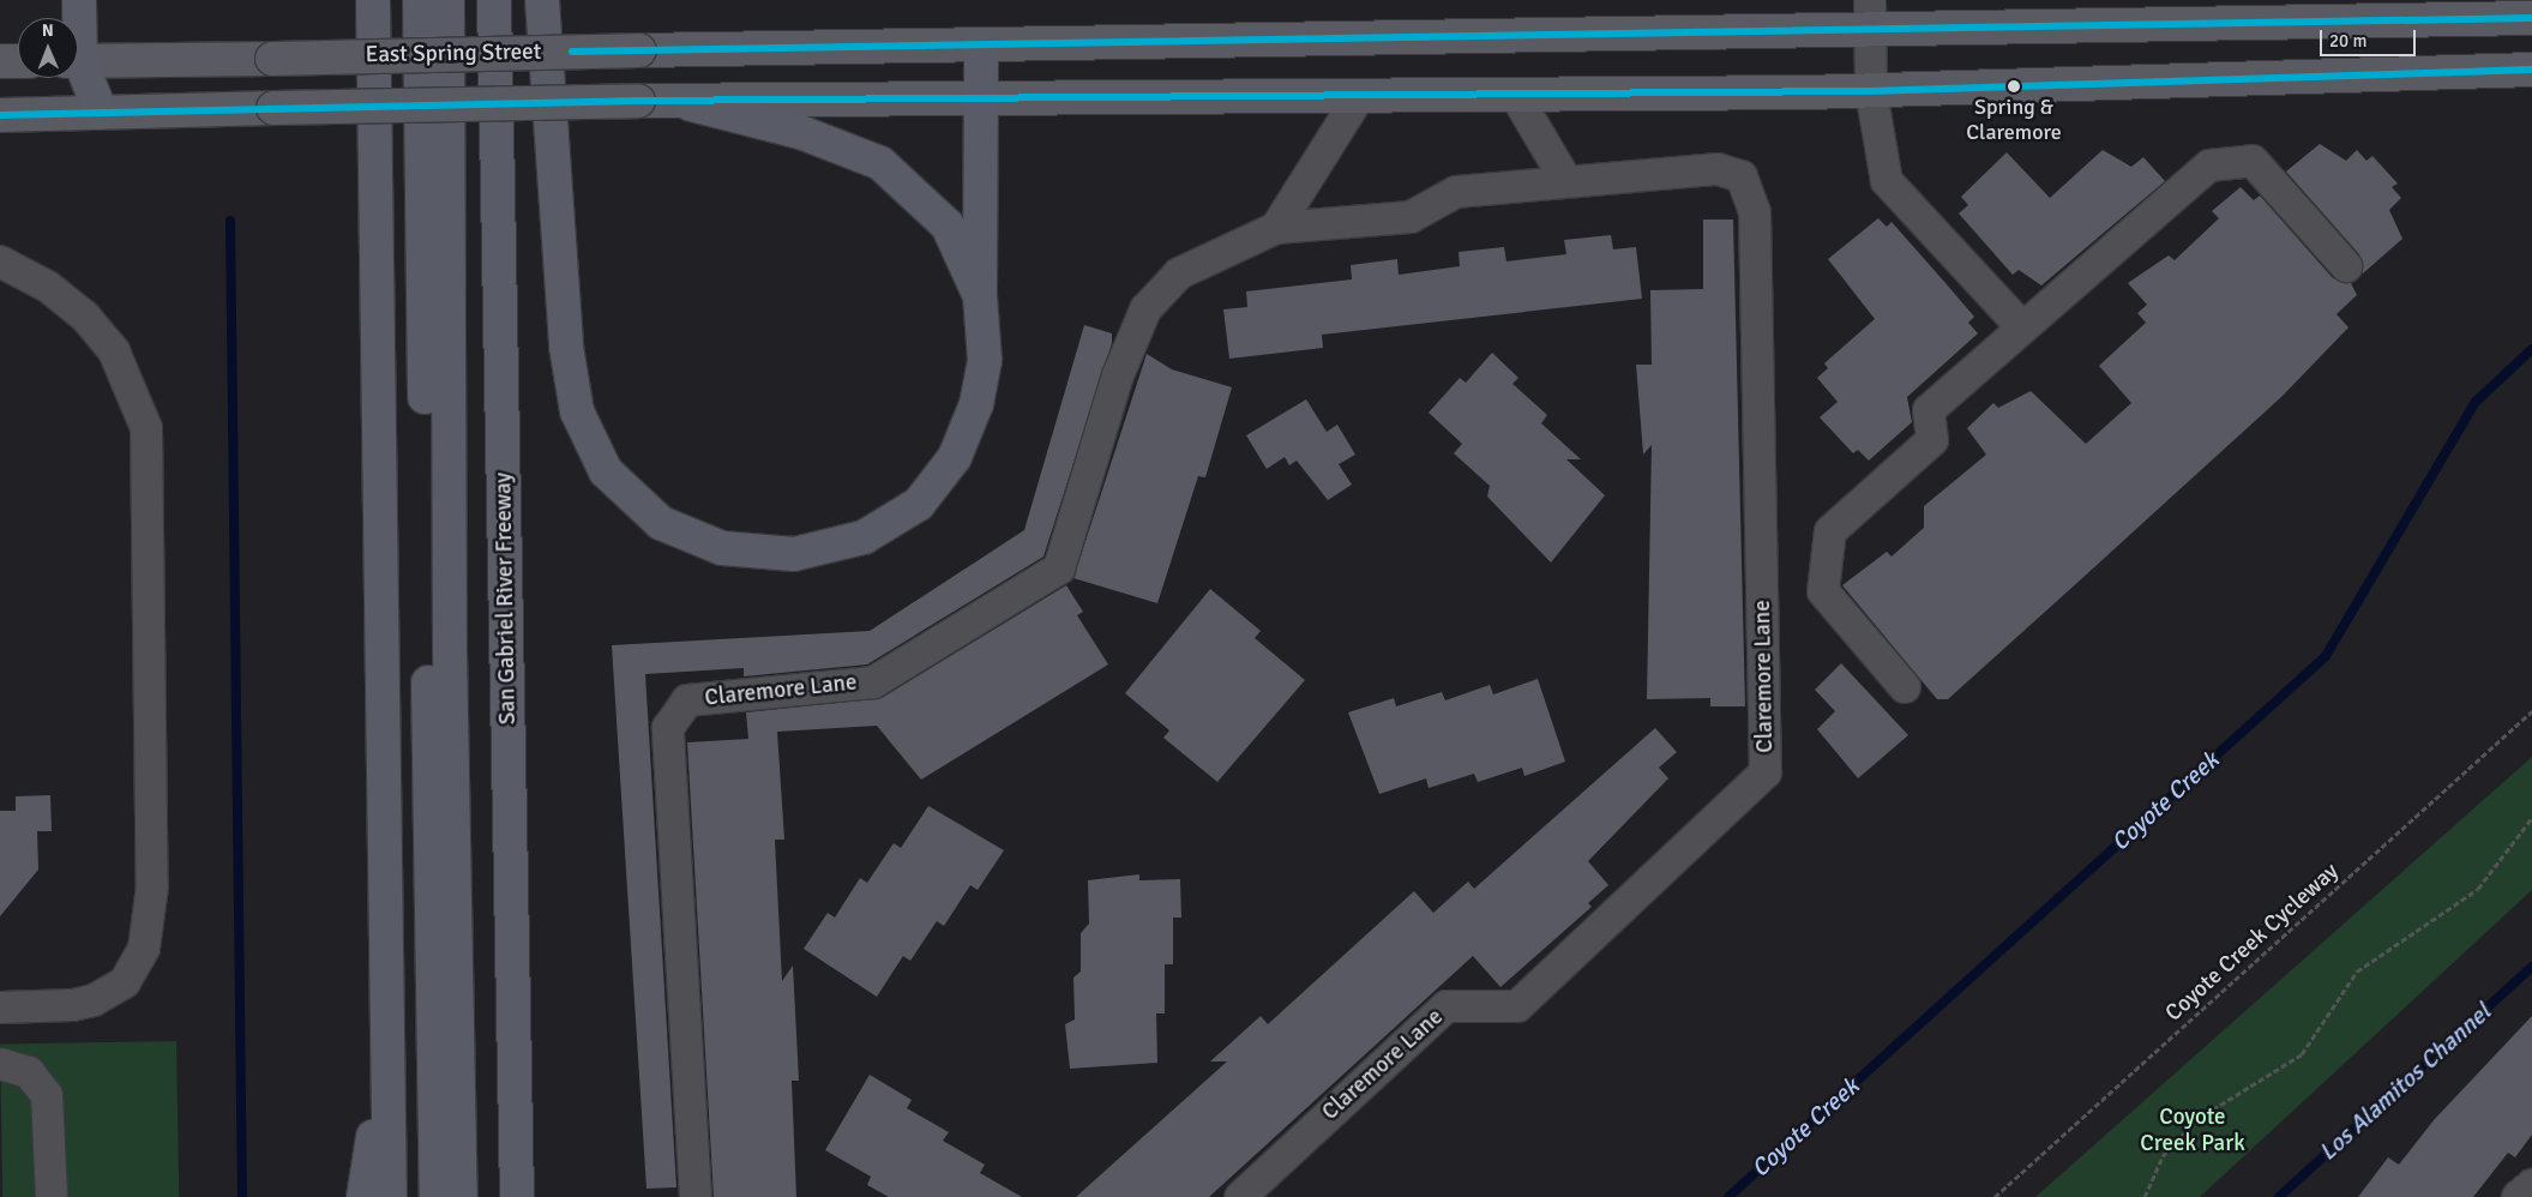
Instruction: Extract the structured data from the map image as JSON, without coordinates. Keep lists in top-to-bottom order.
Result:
{
  "streets": {
    "highway": ["San Gabriel River Freeway"],
    "main road": ["East Spring Street"],
    "street": ["Claremore Lane"],
    "path": ["Coyote Creek Cycleway"]
  },
  "water": ["Coyote Creek", "Los Alamitos Channel"],
  "parks": ["Coyote Creek Park"],
  "places": ["Spring & Claremore"],
  "scale_bar": "20 m",
  "north": "top"
}
